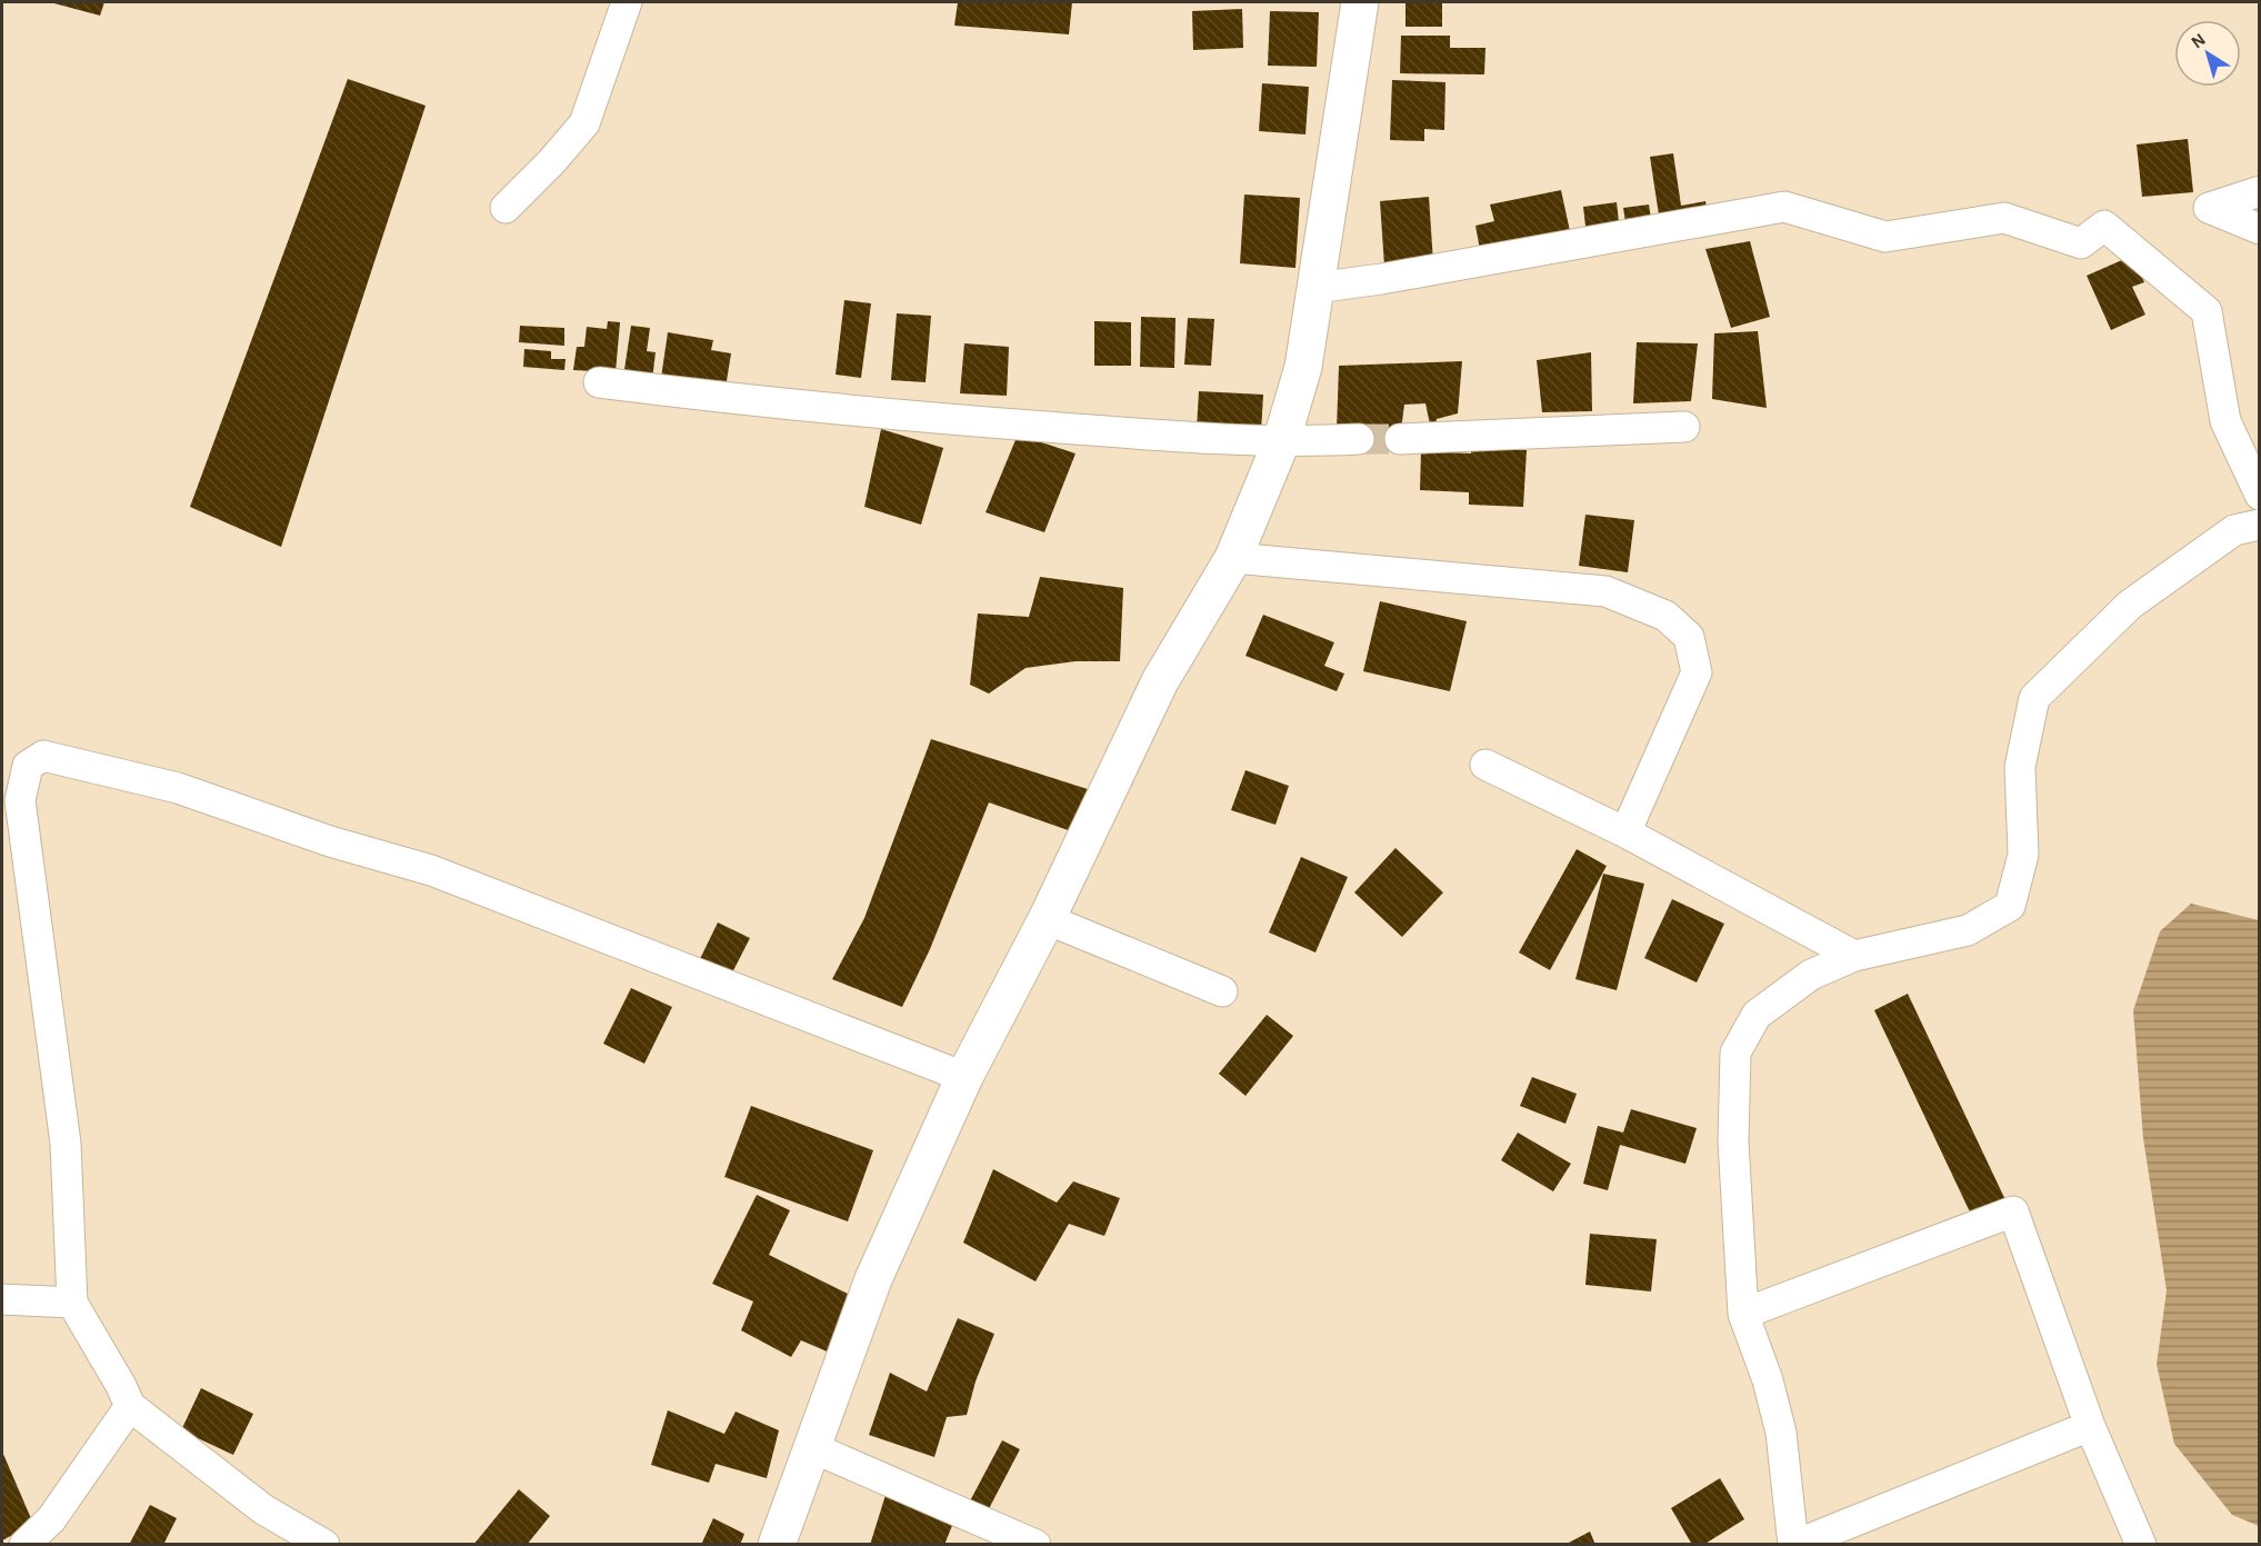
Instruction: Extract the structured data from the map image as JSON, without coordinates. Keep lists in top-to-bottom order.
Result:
{
  "north": "top left"
}
